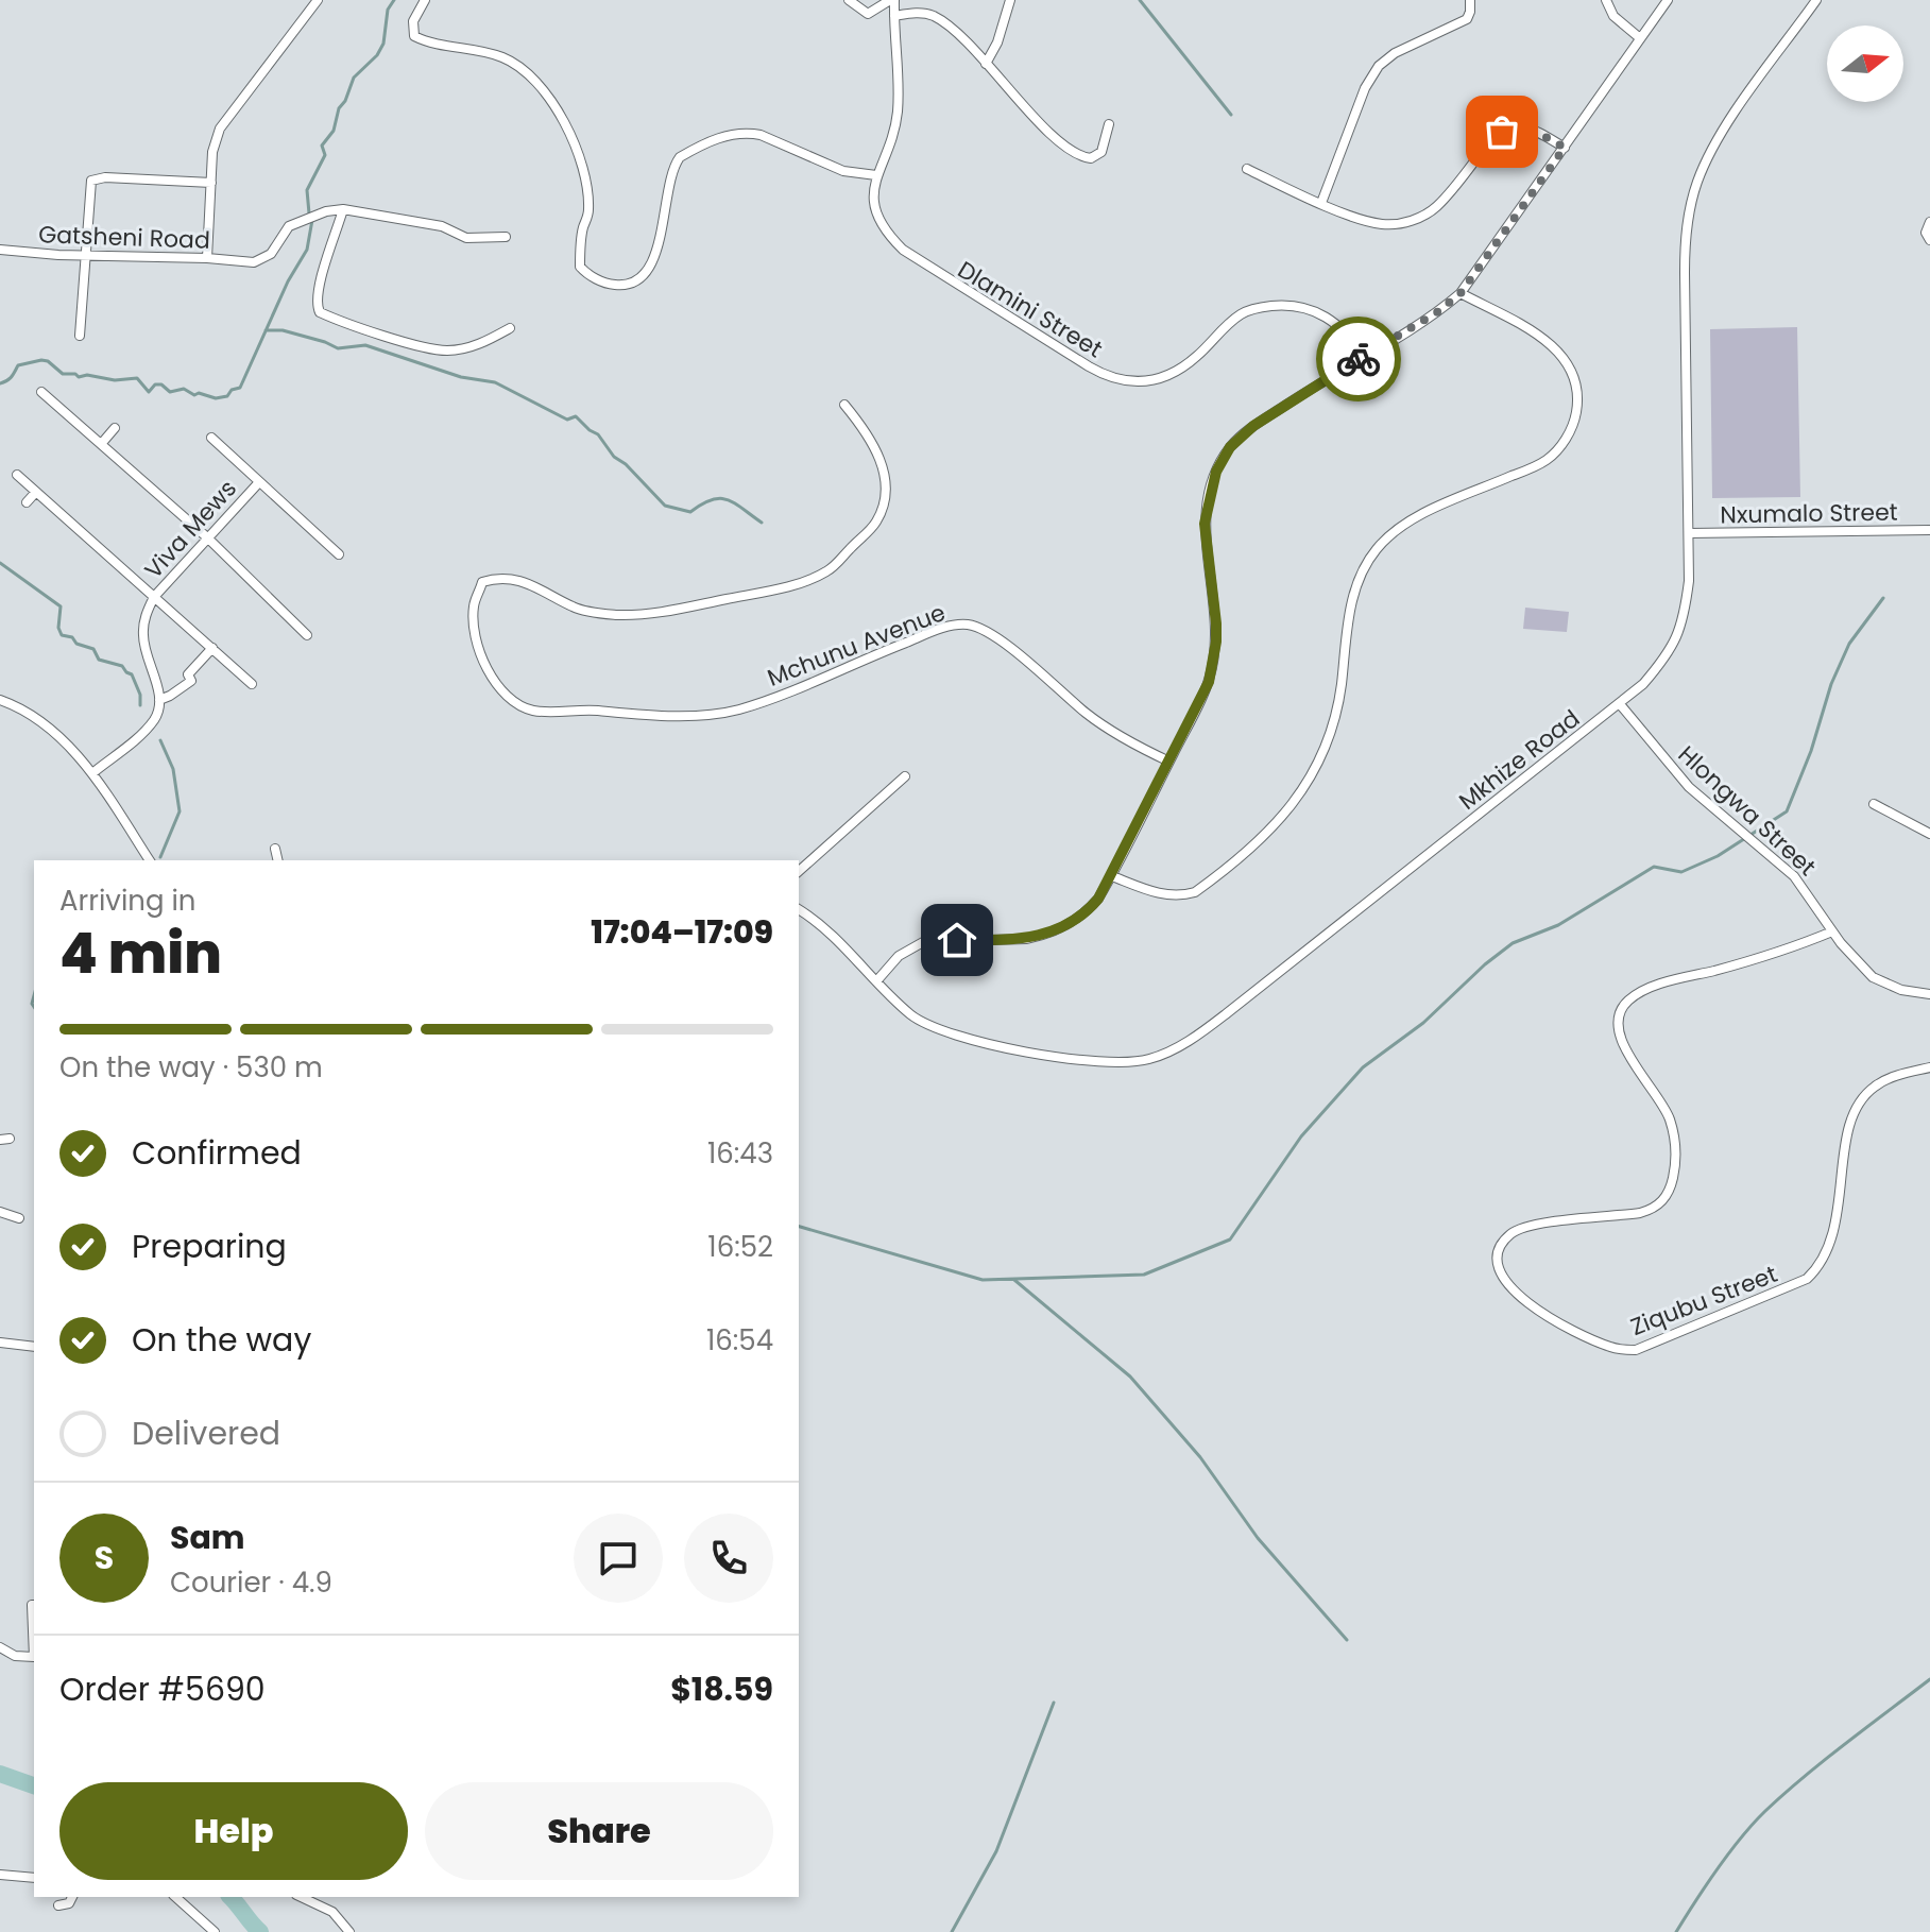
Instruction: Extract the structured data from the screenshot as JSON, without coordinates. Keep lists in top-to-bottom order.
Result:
{
  "streets": {
    "street": [
      "Gatsheni Road",
      "Dlamini Street",
      "Nxumalo Street",
      "Viva Mews",
      "Mchunu Avenue",
      "Mkhize Road",
      "Hlongwa Street",
      "Ziqubu Street"
    ]
  },
  "crossings": [
    ["Nxumalo Street", "Mkhize Road"],
    ["Mkhize Road", "Hlongwa Street"],
    ["Hlongwa Street", "Ziqubu Street"]
  ],
  "north": "right",
  "page": {
    "heading": ["4 min", "Arriving in", "17:04–17:09"],
    "panel": [
      "Sam",
      "Courier · 4.9",
      "Order #5690",
      "$18.59"
    ],
    "bar": "On the way · 530 m",
    "list": [
      ["Confirmed", "16:43"],
      ["Preparing", "16:52"],
      ["On the way", "16:54"],
      "Delivered"
    ],
    "round": "S",
    "buttons": ["Help", "Share"]
  }
}
